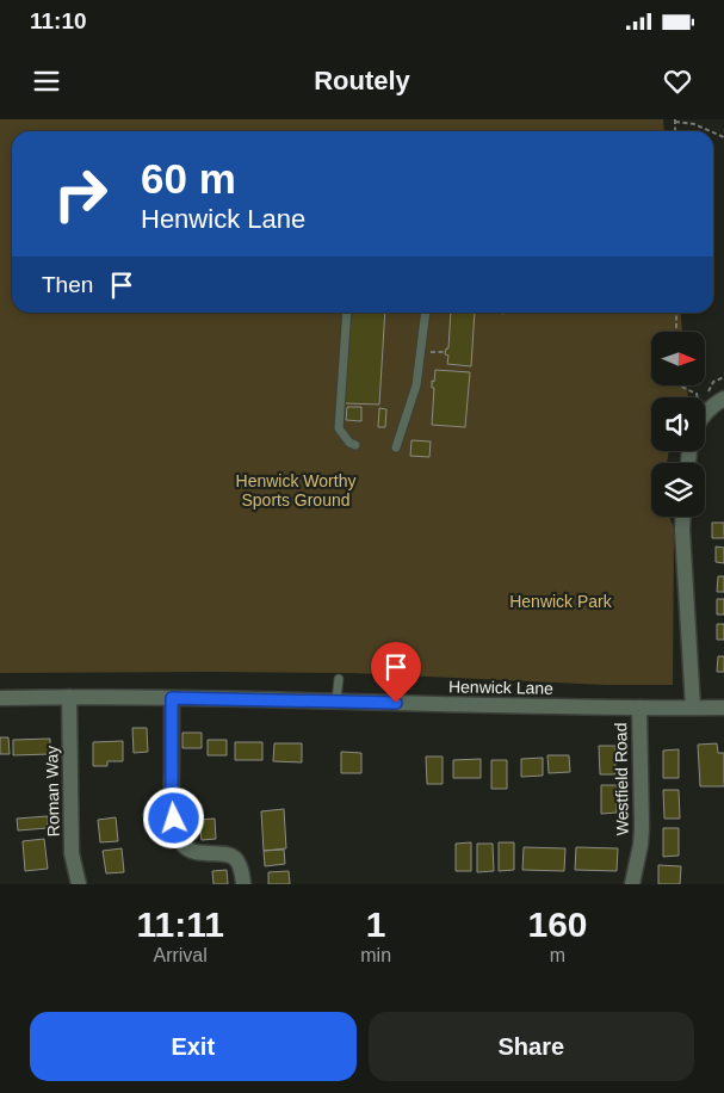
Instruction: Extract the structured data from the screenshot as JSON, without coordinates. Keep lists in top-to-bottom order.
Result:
{
  "streets": {
    "street": ["Henwick Lane", "Westfield Road", "Roman Way"]
  },
  "crossings": [
    ["Henwick Lane", "Westfield Road"],
    ["Henwick Lane", "Roman Way"]
  ],
  "parks": ["Henwick Worthy Sports Ground", "Henwick Park"],
  "north": "right",
  "page": {
    "status": "11:10",
    "header": "Routely",
    "turn": ["60 m", "Henwick Lane"],
    "then": "Then",
    "eta": [
      "11:11",
      "Arrival",
      "1",
      "min",
      "160",
      "m"
    ],
    "buttons": ["Exit", "Share"]
  }
}
